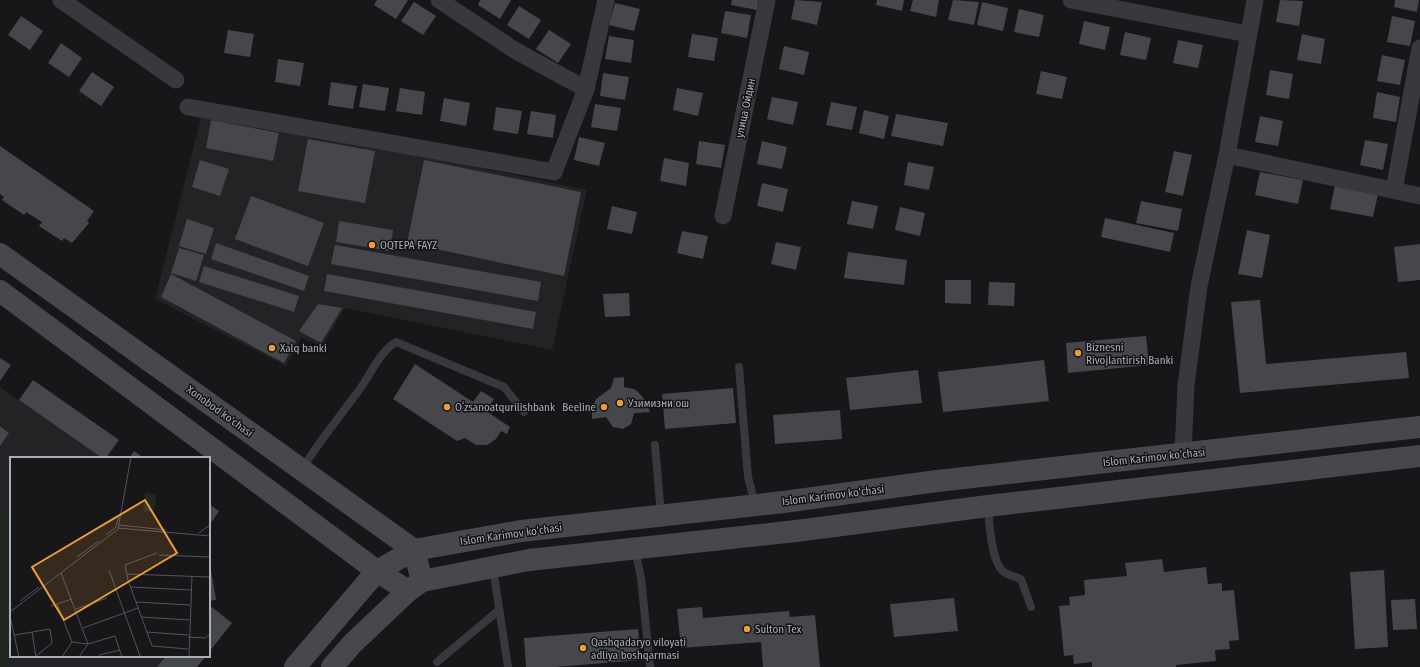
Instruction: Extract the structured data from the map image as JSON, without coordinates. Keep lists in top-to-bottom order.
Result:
{
  "streets": {
    "main road": ["Xonobod ko'chasi", "Islom Karimov ko‘chasi"],
    "street": ["улица Ойдин"]
  },
  "crossings": [
    ["Xonobod ko'chasi", "Islom Karimov ko‘chasi"]
  ],
  "places": [
    "OQTEPA FAYZ",
    "Xalq banki",
    "Biznesni Rivojlantirish Banki",
    "Узимизни ош",
    "Oʻzsanoatqurilishbank",
    "Beeline",
    "Sulton Tex",
    "Qashqadaryo viloyati adliya boshqarmasi"
  ]
}
